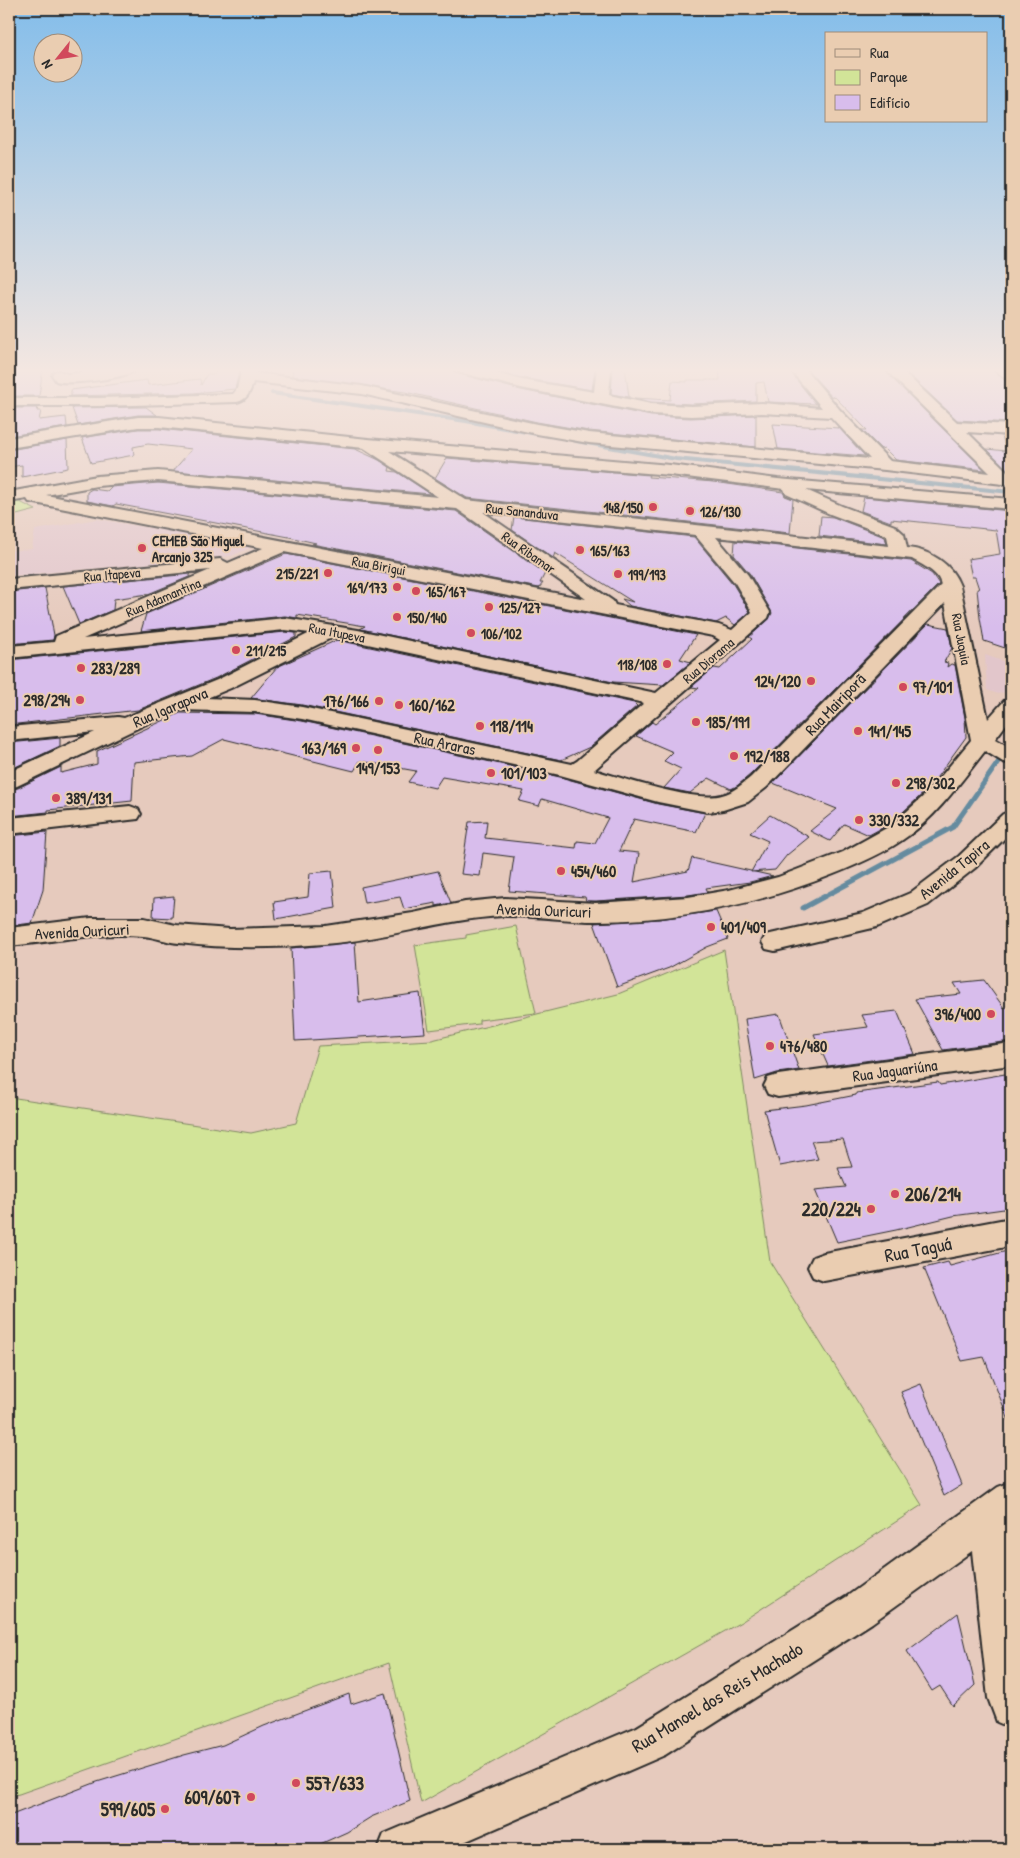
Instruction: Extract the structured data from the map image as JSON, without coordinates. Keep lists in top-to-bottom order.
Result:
{
  "streets": {
    "street": [
      "Rua Sananduva",
      "Rua Ribamar",
      "Rua Birigui",
      "Rua Itapeva",
      "Rua Adamantina",
      "Rua Itupeva",
      "Rua Juquia",
      "Rua Diorama",
      "Rua Mairiporã",
      "Rua Igarapava",
      "Rua Araras",
      "Avenida Tapira",
      "Avenida Ouricuri",
      "Rua Jaguariúna",
      "Rua Taguá",
      "Rua Manoel dos Reis Machado"
    ]
  },
  "crossings": [
    ["Rua Sananduva", "Rua Ribamar"],
    ["Rua Sananduva", "Rua Birigui"],
    ["Rua Sananduva", "Rua Juquia"],
    ["Rua Sananduva", "Rua Diorama"],
    ["Rua Ribamar", "Rua Birigui"],
    ["Rua Birigui", "Rua Adamantina"],
    ["Rua Birigui", "Rua Diorama"],
    ["Rua Itapeva", "Rua Adamantina"],
    ["Rua Adamantina", "Rua Itupeva"],
    ["Rua Itupeva", "Rua Diorama"],
    ["Rua Itupeva", "Rua Igarapava"],
    ["Rua Juquia", "Rua Mairiporã"],
    ["Rua Juquia", "Avenida Ouricuri"],
    ["Rua Diorama", "Rua Araras"],
    ["Rua Mairiporã", "Rua Araras"],
    ["Rua Igarapava", "Rua Araras"]
  ],
  "places": [
    "148/150",
    "126/130",
    "CEMEB São Miguel Arcanjo 325",
    "165/163",
    "215/221",
    "199/193",
    "169/173",
    "165/167",
    "125/127",
    "150/140",
    "106/102",
    "211/215",
    "118/108",
    "283/289",
    "124/120",
    "97/101",
    "298/294",
    "176/166",
    "160/162",
    "185/191",
    "118/114",
    "141/145",
    "163/169",
    "149/153",
    "192/188",
    "101/103",
    "298/302",
    "389/131",
    "330/332",
    "454/460",
    "401/409",
    "396/400",
    "476/480",
    "206/214",
    "220/224",
    "557/633",
    "609/607",
    "599/605"
  ],
  "legend": ["Rua", "Parque", "Edifício"],
  "north": "bottom left"
}
